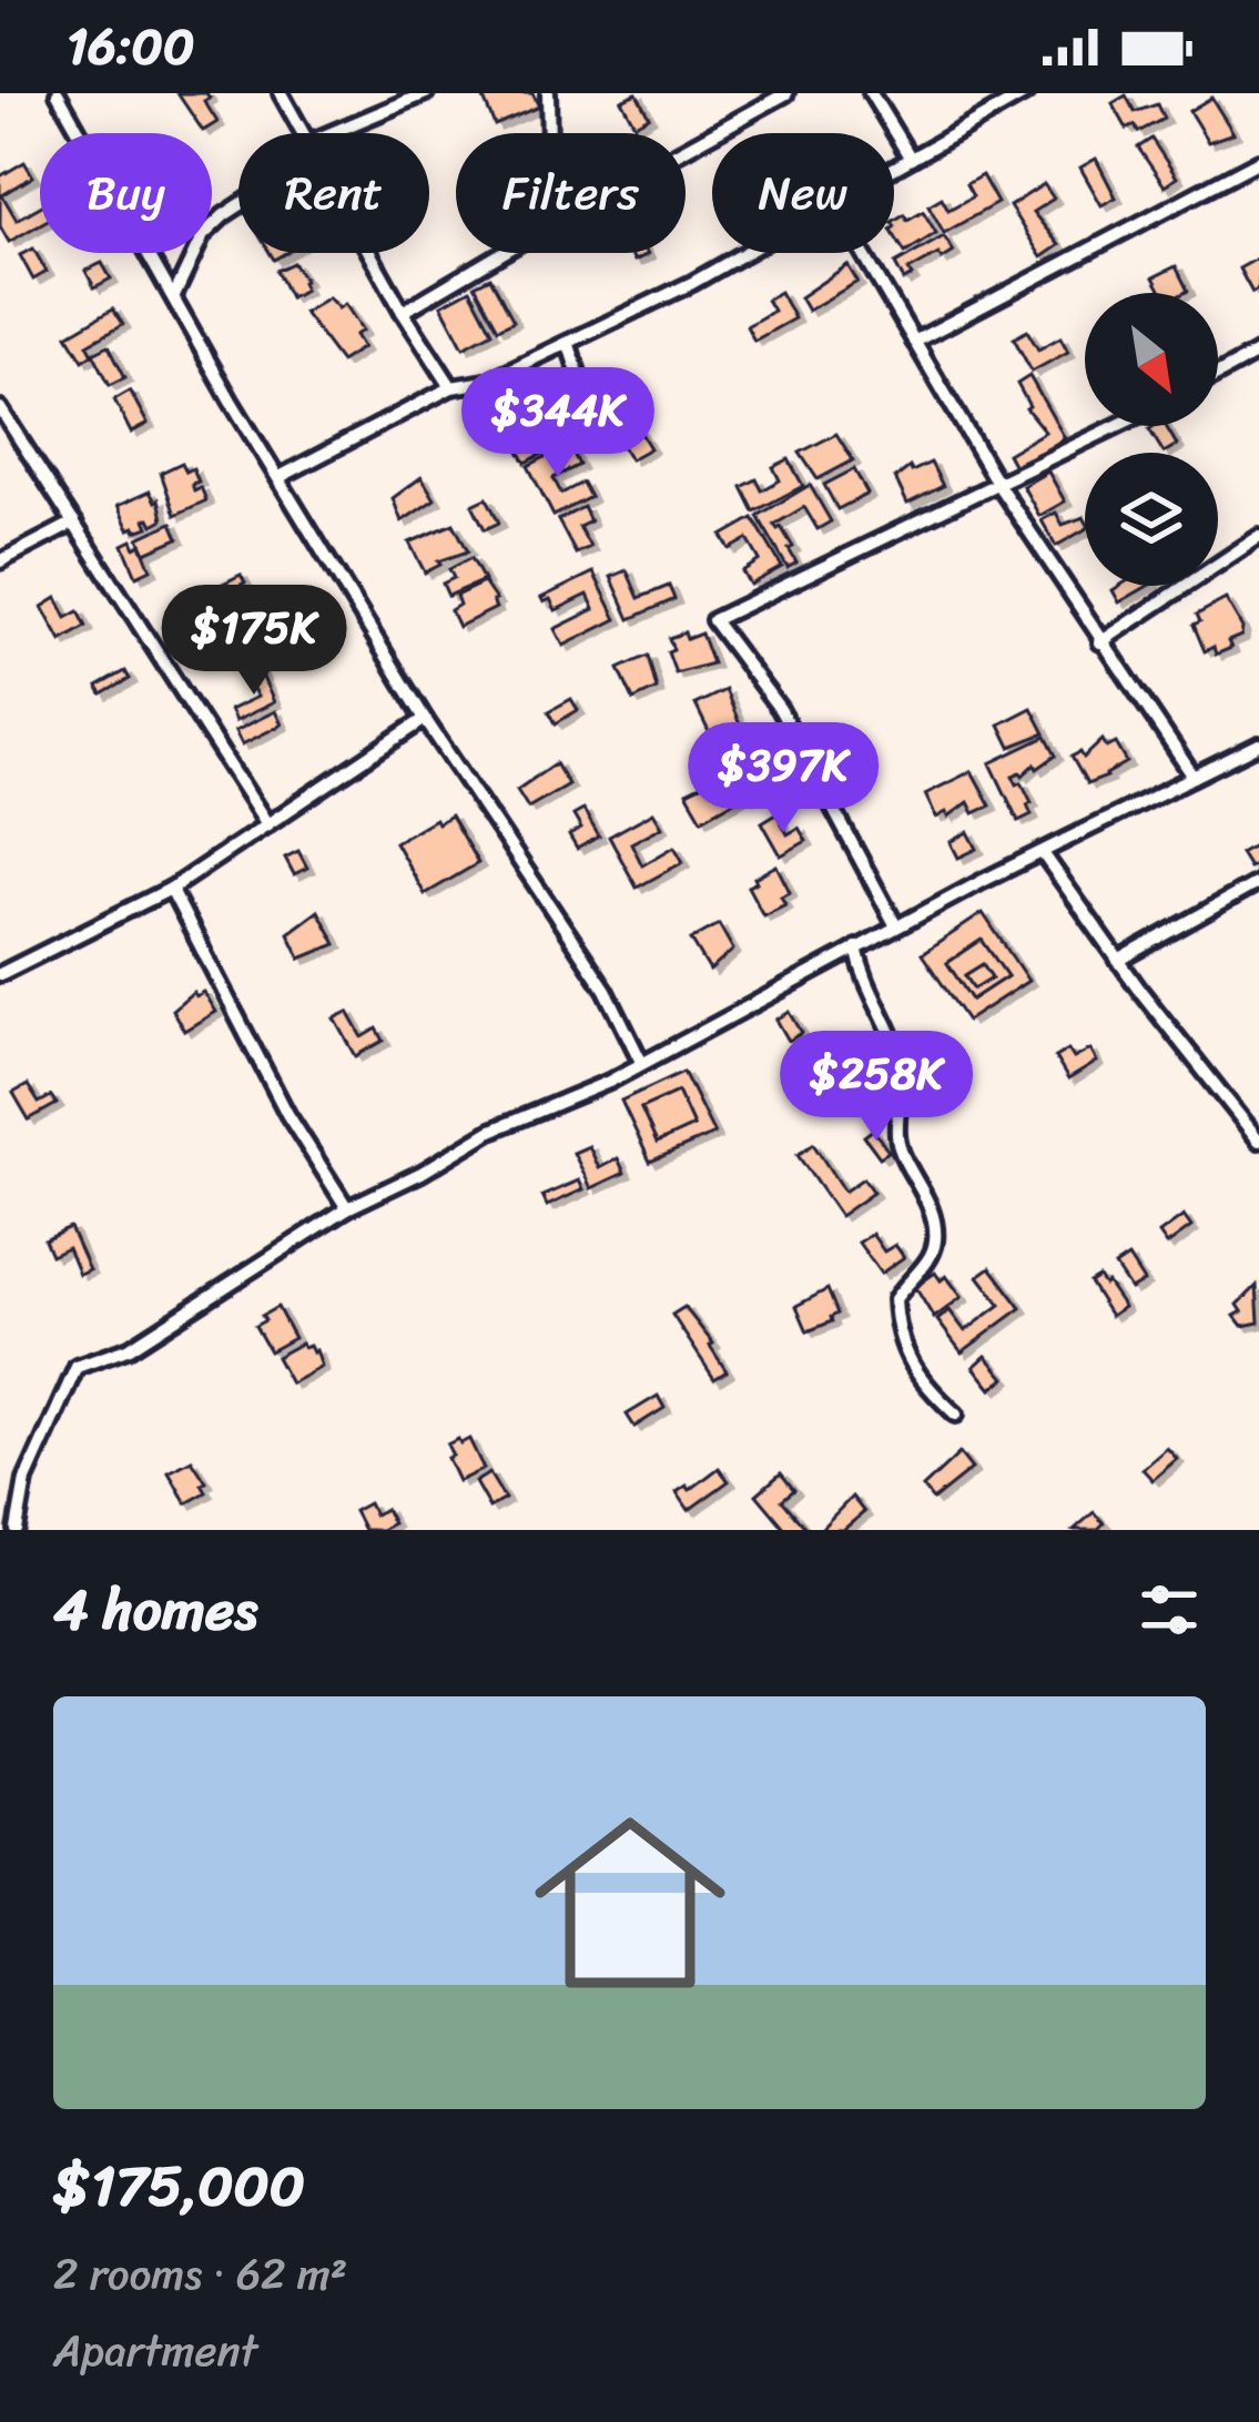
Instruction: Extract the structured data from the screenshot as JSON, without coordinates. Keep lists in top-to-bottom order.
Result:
{
  "north": "bottom right",
  "page": {
    "status": "16:00",
    "chip": [
      "Buy",
      "Rent",
      "Filters",
      "New"
    ],
    "price": [
      "$344K",
      "$175K",
      "$397K",
      "$258K"
    ],
    "heading": "4 homes",
    "list": [
      {
        "name": "$175,000",
        "note": "2 rooms · 62 m² · Apartment"
      }
    ]
  }
}
